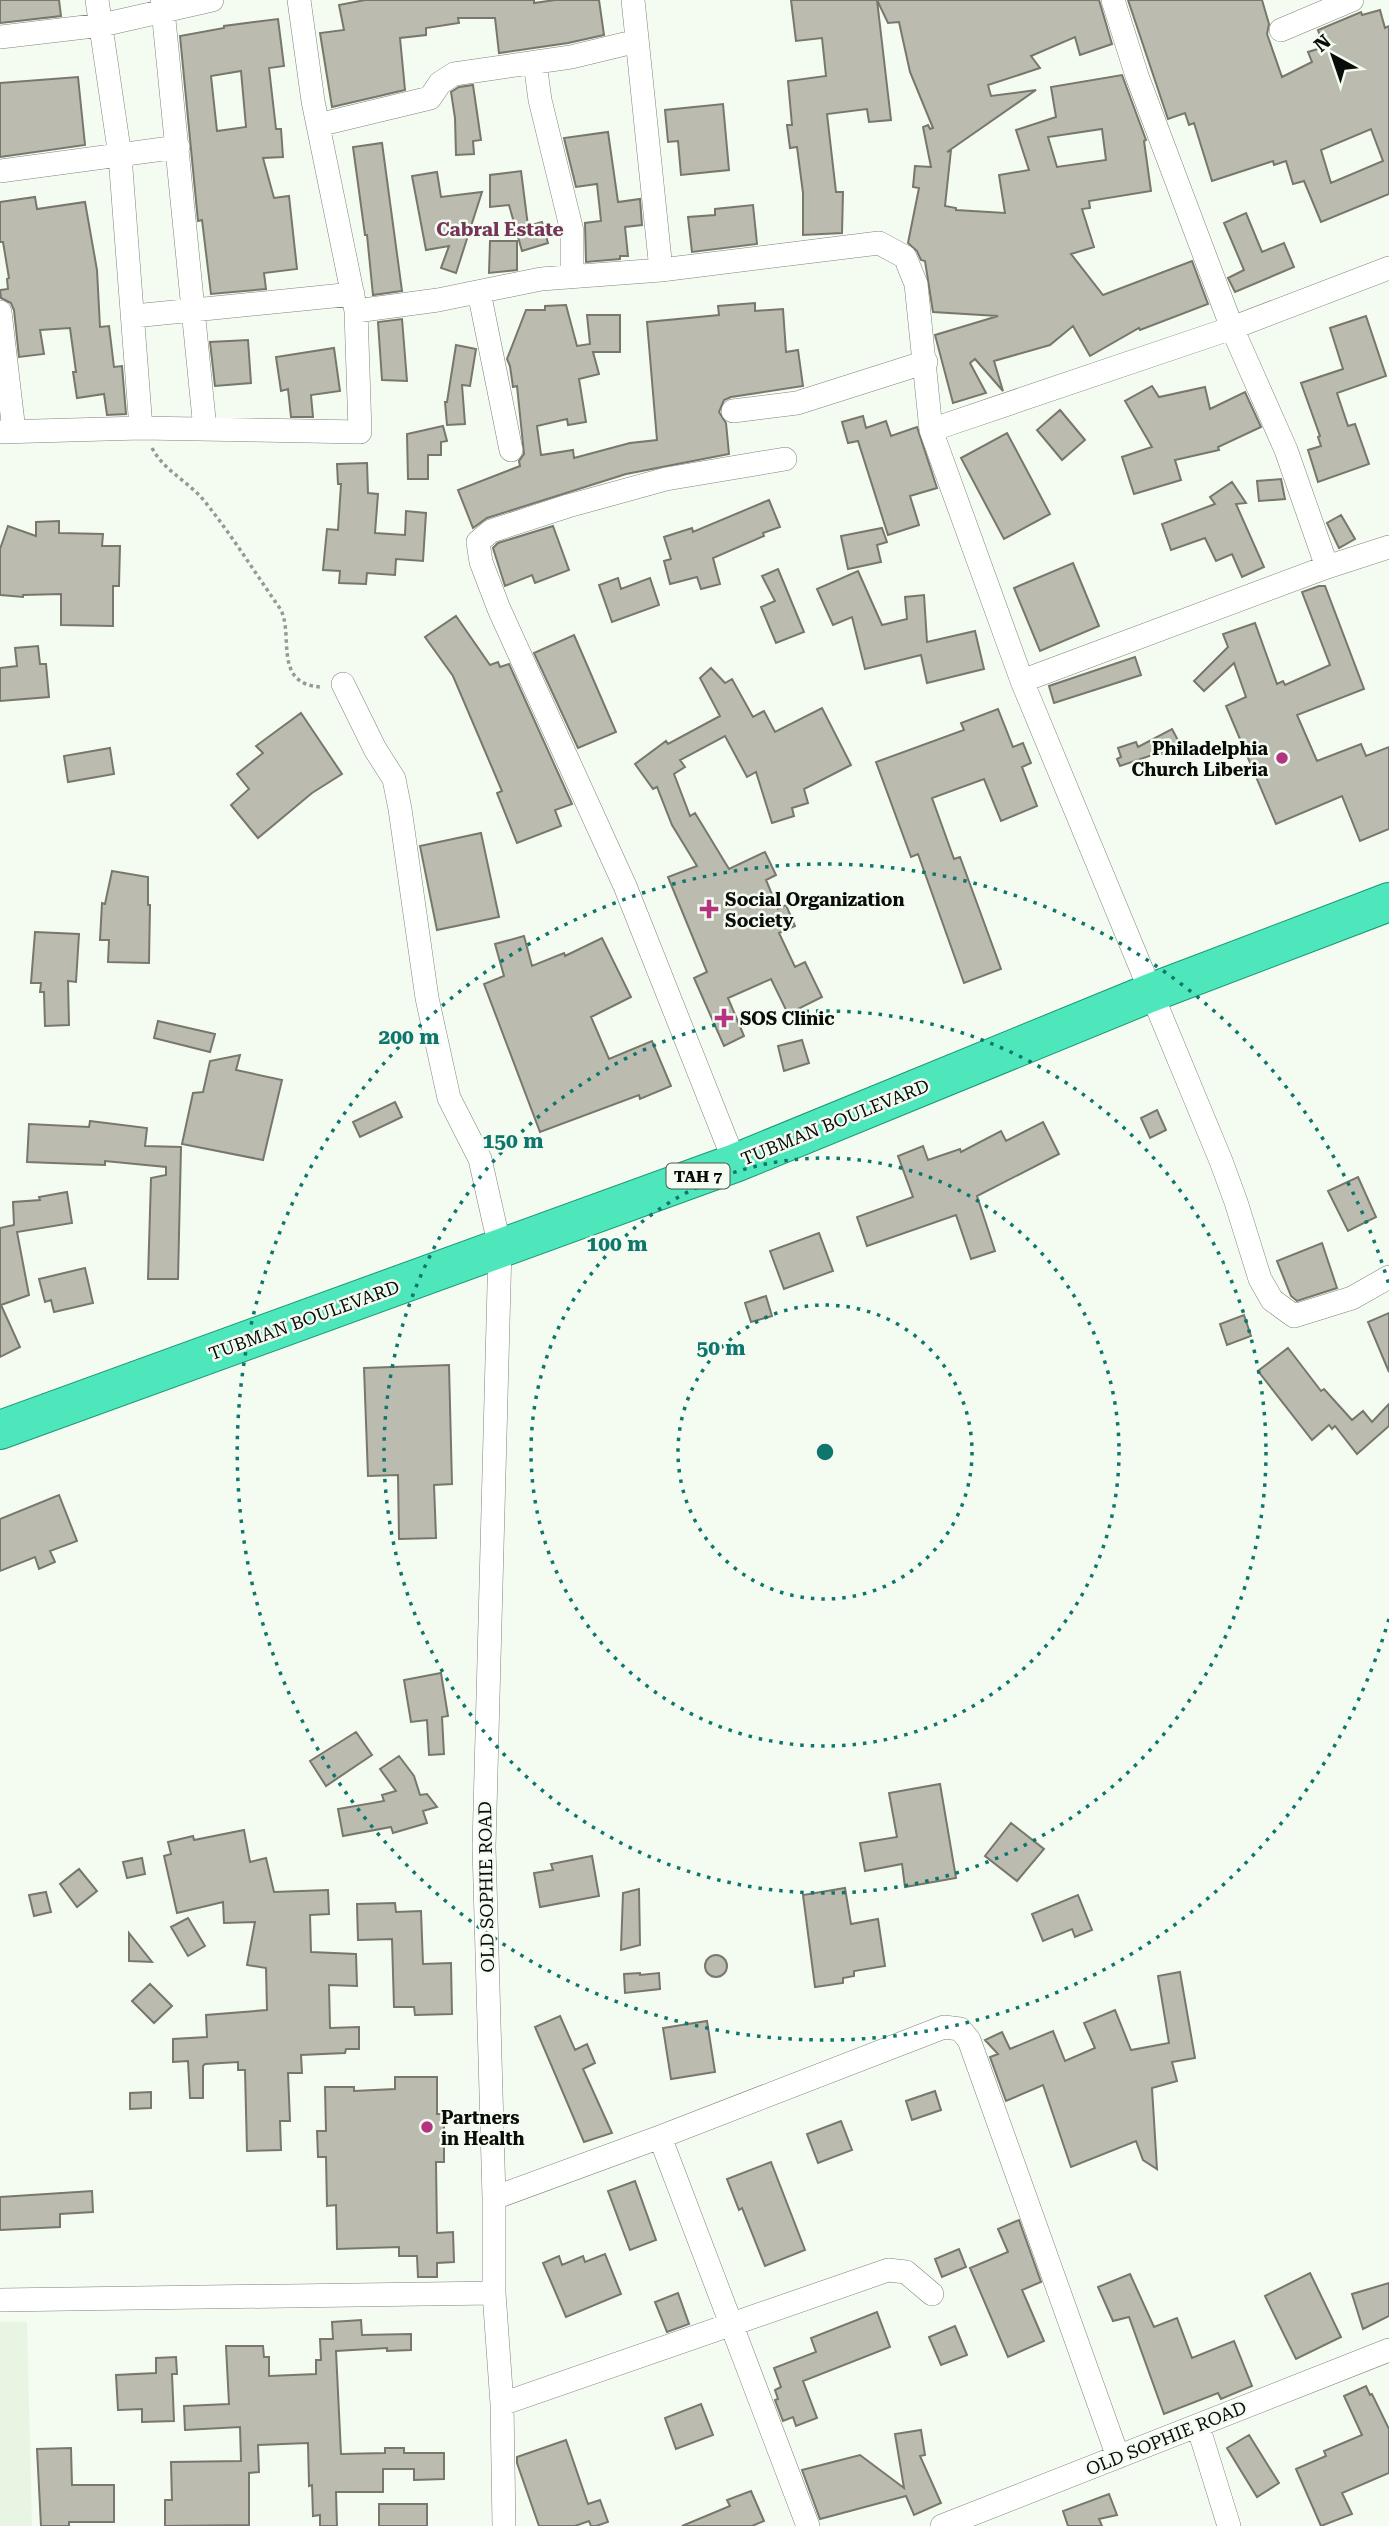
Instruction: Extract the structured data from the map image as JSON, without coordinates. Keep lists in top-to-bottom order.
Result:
{
  "streets": {
    "highway": ["TUBMAN BOULEVARD", "TAH 7"],
    "street": ["OLD SOPHIE ROAD"]
  },
  "crossings": [
    ["TUBMAN BOULEVARD", "OLD SOPHIE ROAD"]
  ],
  "districts": ["Cabral Estate"],
  "places": {
    "other": ["Philadelphia Church Liberia", "Partners in Health"],
    "health": ["Social Organization Society", "SOS Clinic"]
  },
  "north": "top left",
  "rings": [
    "200 m",
    "150 m",
    "100 m",
    "50 m"
  ]
}
